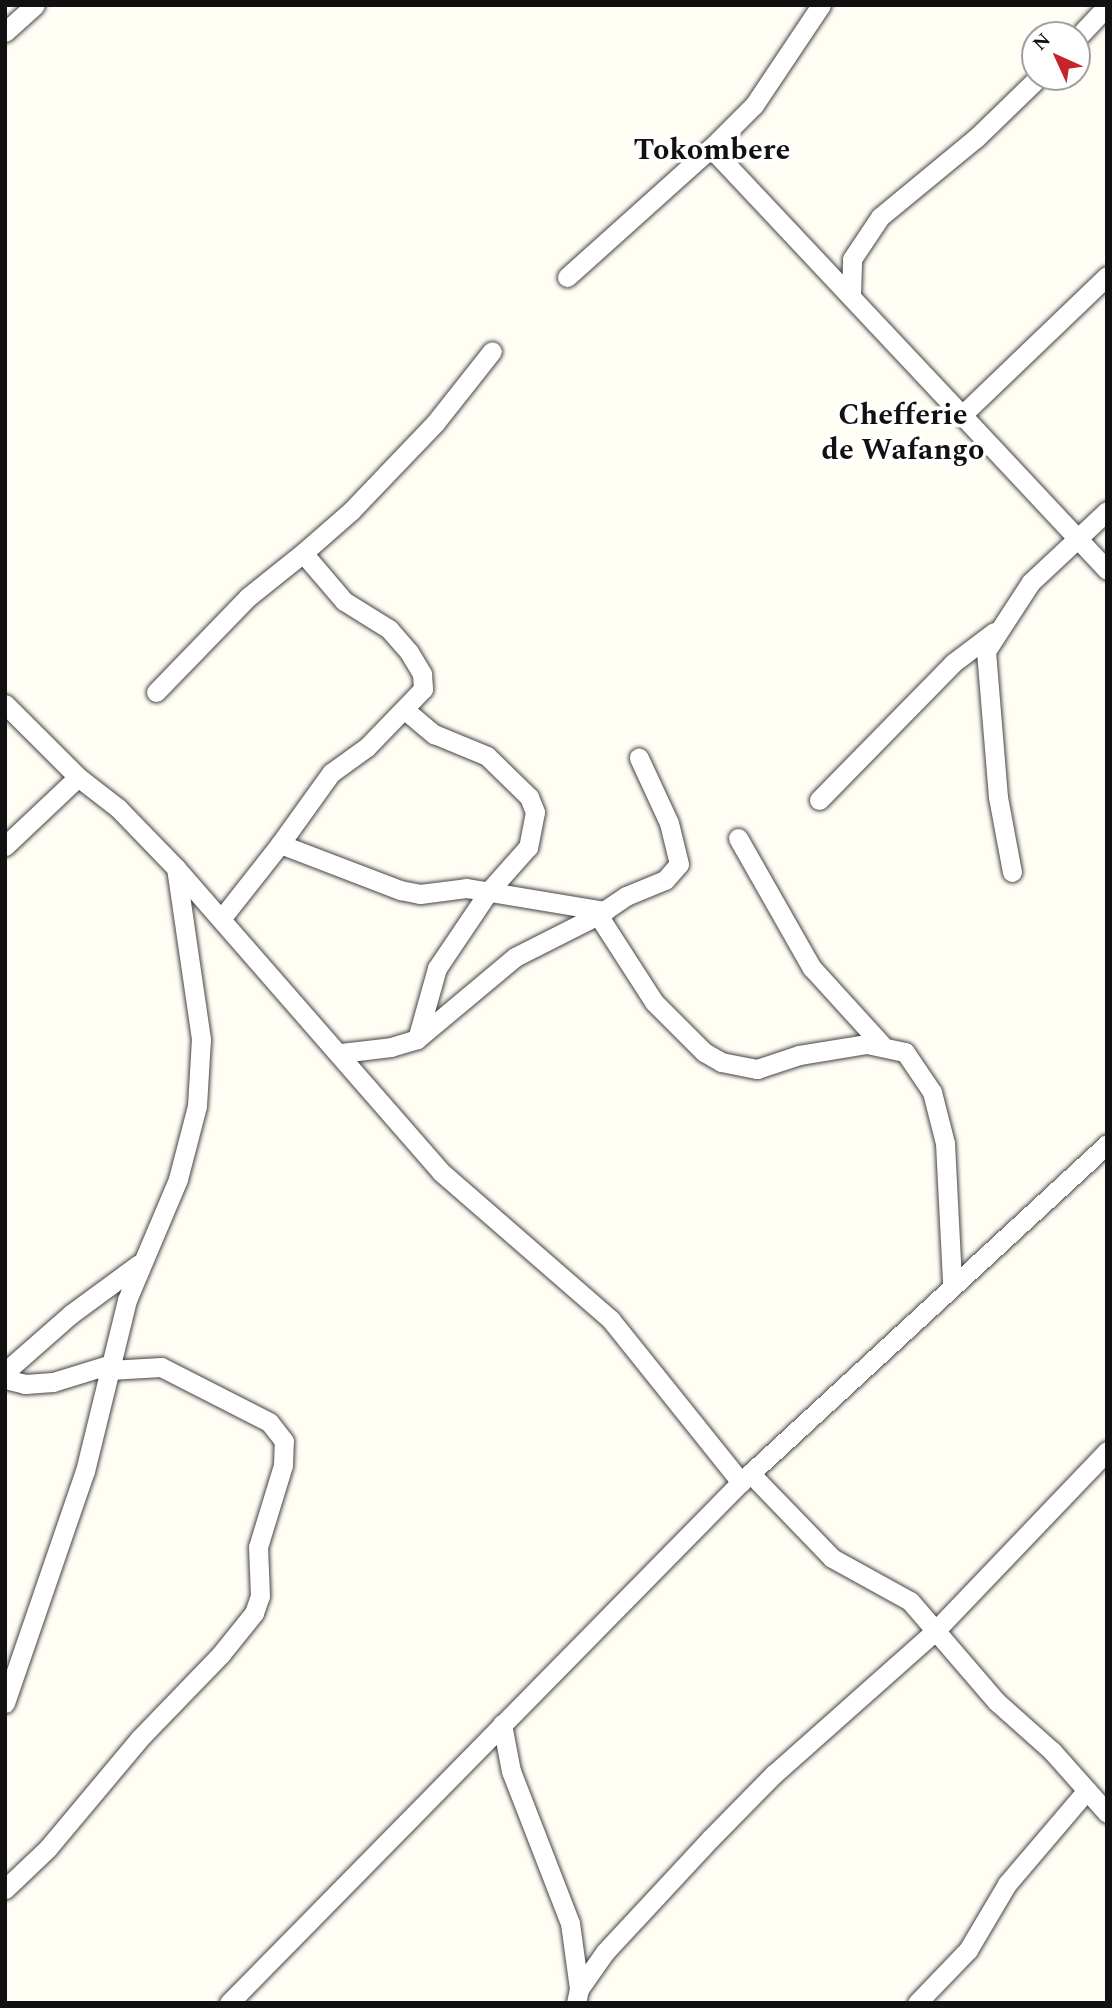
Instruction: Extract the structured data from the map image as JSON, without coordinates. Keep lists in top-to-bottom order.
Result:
{
  "districts": ["Tokombere", "Chefferie de Wafango"],
  "north": "top left"
}
